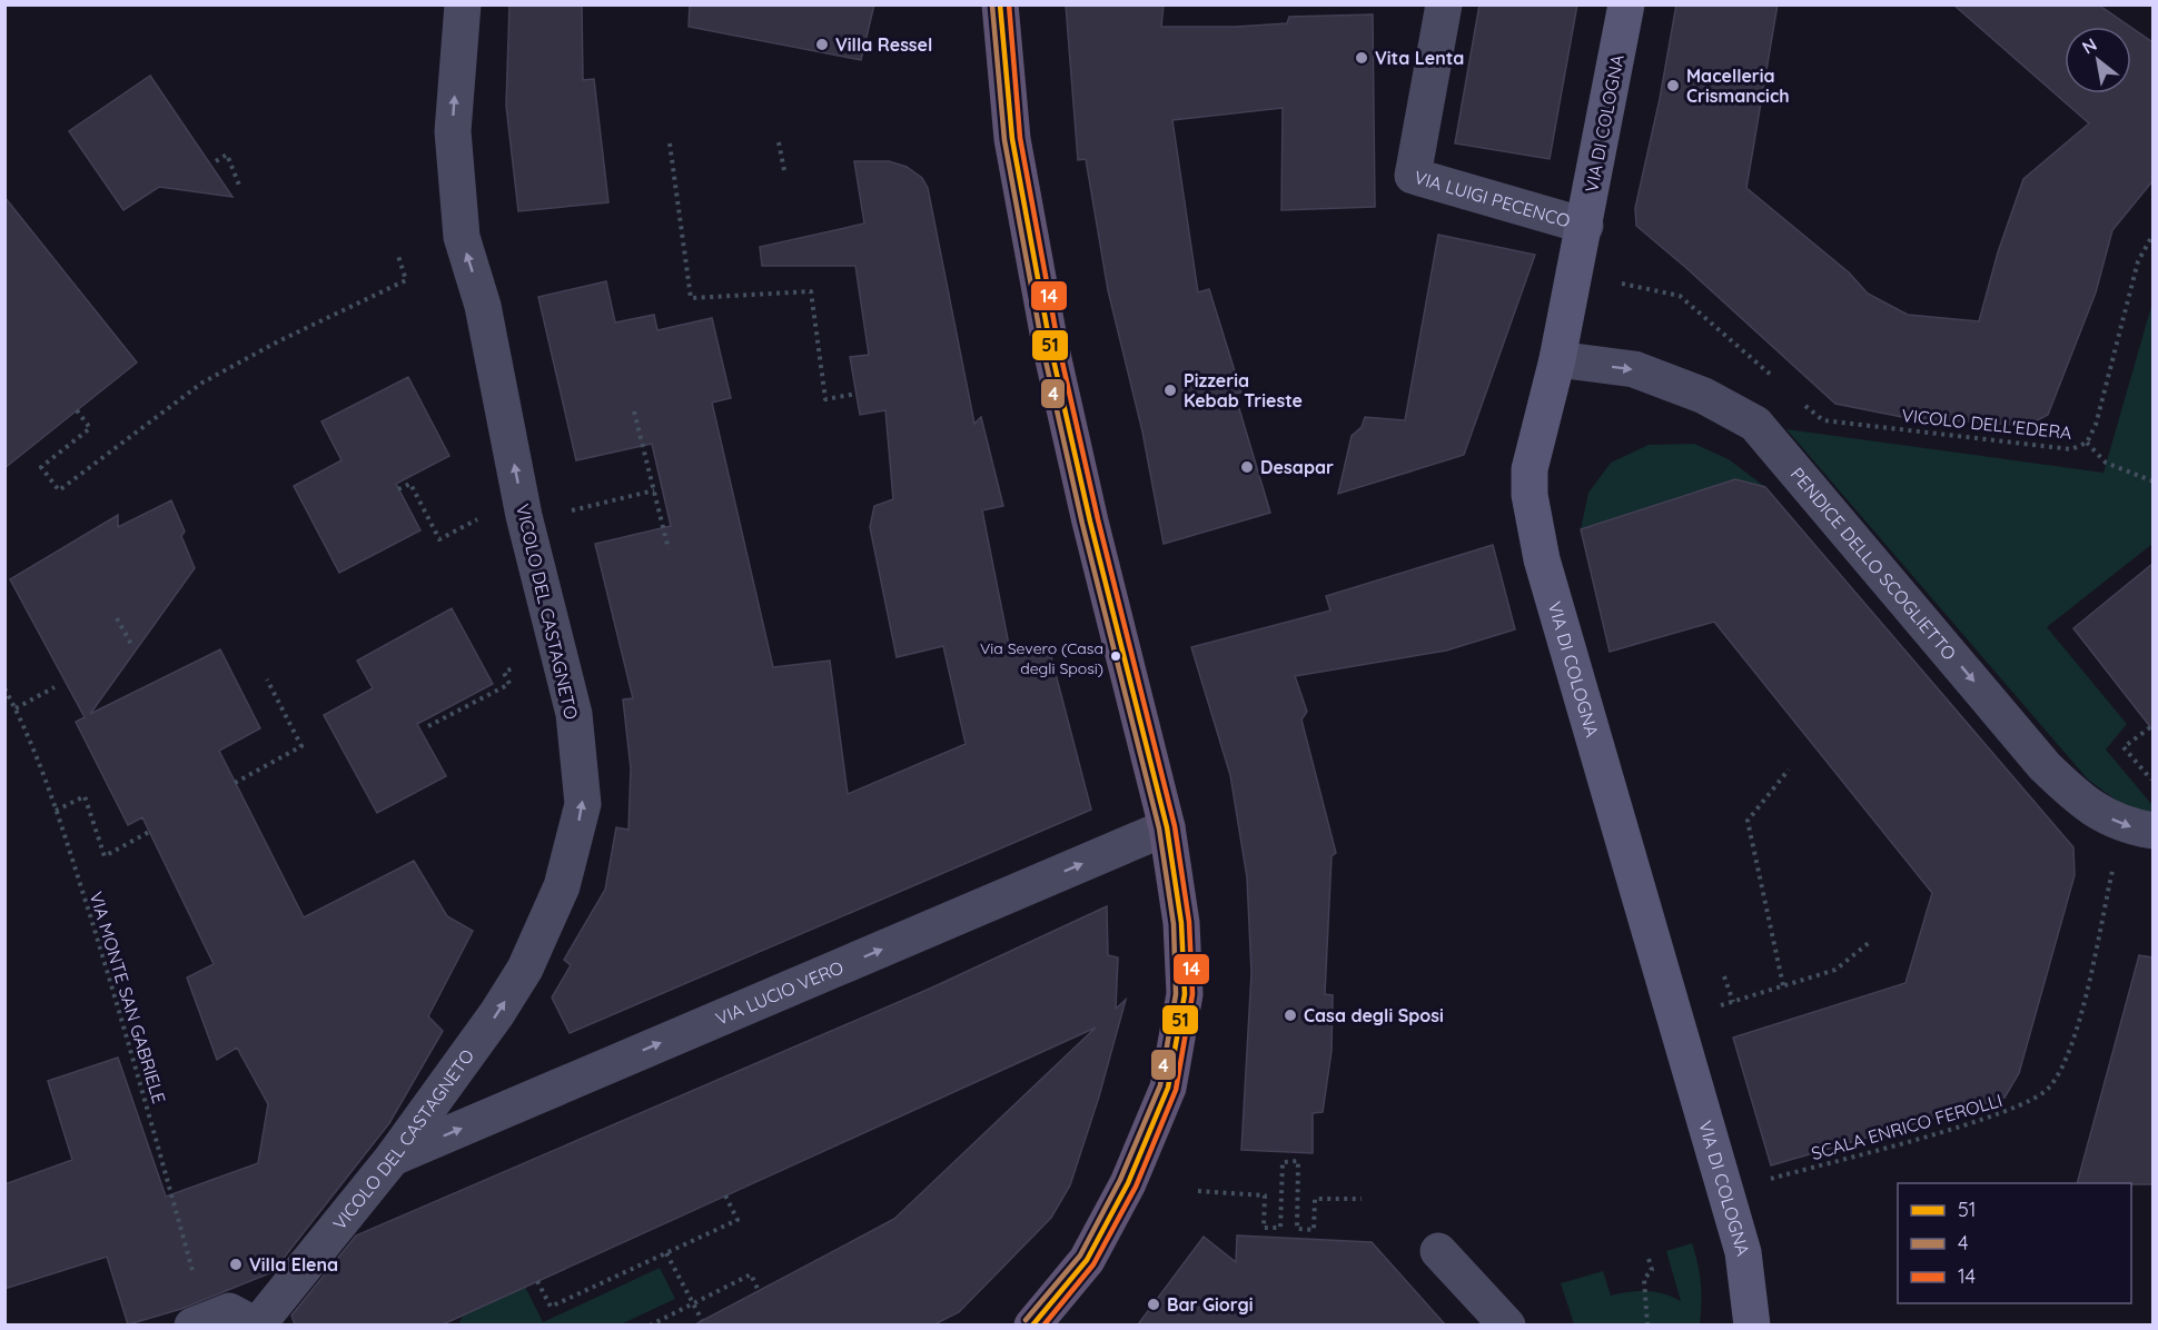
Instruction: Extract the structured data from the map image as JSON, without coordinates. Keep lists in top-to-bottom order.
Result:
{
  "streets": {
    "main road": ["VIA DI COLOGNA"],
    "street": [
      "VIA LUIGI PECENCO",
      "PENDICE DELLO SCOGLIETTO",
      "VICOLO DEL CASTAGNETO",
      "VIA LUCIO VERO"
    ],
    "path": ["VICOLO DELL'EDERA", "VIA MONTE SAN GABRIELE", "SCALA ENRICO FEROLLI"]
  },
  "crossings": [
    ["VIA DI COLOGNA", "VIA LUIGI PECENCO"],
    ["VIA DI COLOGNA", "PENDICE DELLO SCOGLIETTO"],
    ["VICOLO DEL CASTAGNETO", "VIA LUCIO VERO"]
  ],
  "one_way": ["PENDICE DELLO SCOGLIETTO", "VICOLO DEL CASTAGNETO", "VIA LUCIO VERO"],
  "places": [
    "Villa Ressel",
    "Vita Lenta",
    "Macelleria Crismancich",
    "Pizzeria Kebab Trieste",
    "Desapar",
    "Via Severo (Casa degli Sposi)",
    "Casa degli Sposi",
    "Villa Elena",
    "Bar Giorgi"
  ],
  "lines": ["transit line 51", "transit line 14", "transit line 4"],
  "legend": ["51", "4", "14"],
  "north": "top left"
}
